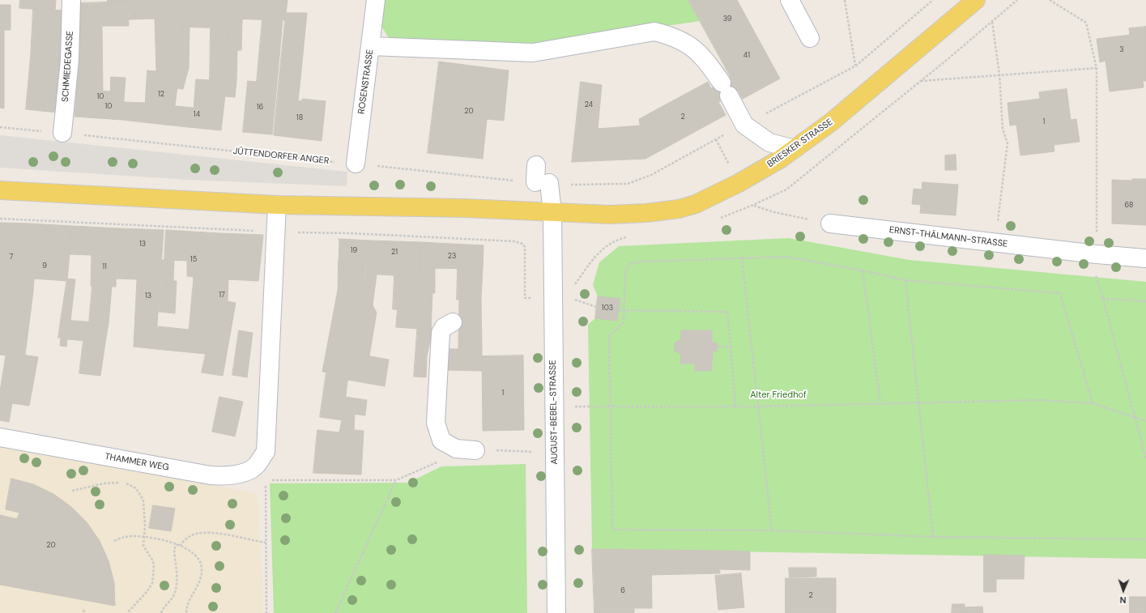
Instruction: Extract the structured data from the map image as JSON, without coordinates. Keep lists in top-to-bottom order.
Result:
{
  "streets": {
    "main road": ["BRIESKER STRASSE"],
    "street": [
      "SCHMIEDEGASSE",
      "ROSENSTRASSE",
      "ERNST-THÄLMANN-STRASSE",
      "AUGUST-BEBEL-STRASSE",
      "THAMMER WEG"
    ],
    "path": ["JÜTTENDORFER ANGER"]
  },
  "crossings": [
    ["SCHMIEDEGASSE", "JÜTTENDORFER ANGER"],
    ["ROSENSTRASSE", "JÜTTENDORFER ANGER"],
    ["BRIESKER STRASSE", "AUGUST-BEBEL-STRASSE"],
    ["JÜTTENDORFER ANGER", "AUGUST-BEBEL-STRASSE"]
  ],
  "parks": ["Alter Friedhof"],
  "house_numbers": [
    "39",
    "3",
    "41",
    "12",
    "10",
    "24",
    "10",
    "16",
    "20",
    "14",
    "2",
    "18",
    "1",
    "68",
    "13",
    "19",
    "21",
    "23",
    "7",
    "15",
    "9",
    "11",
    "17",
    "13",
    "103",
    "1",
    "20",
    "6",
    "2"
  ],
  "north": "bottom"
}
